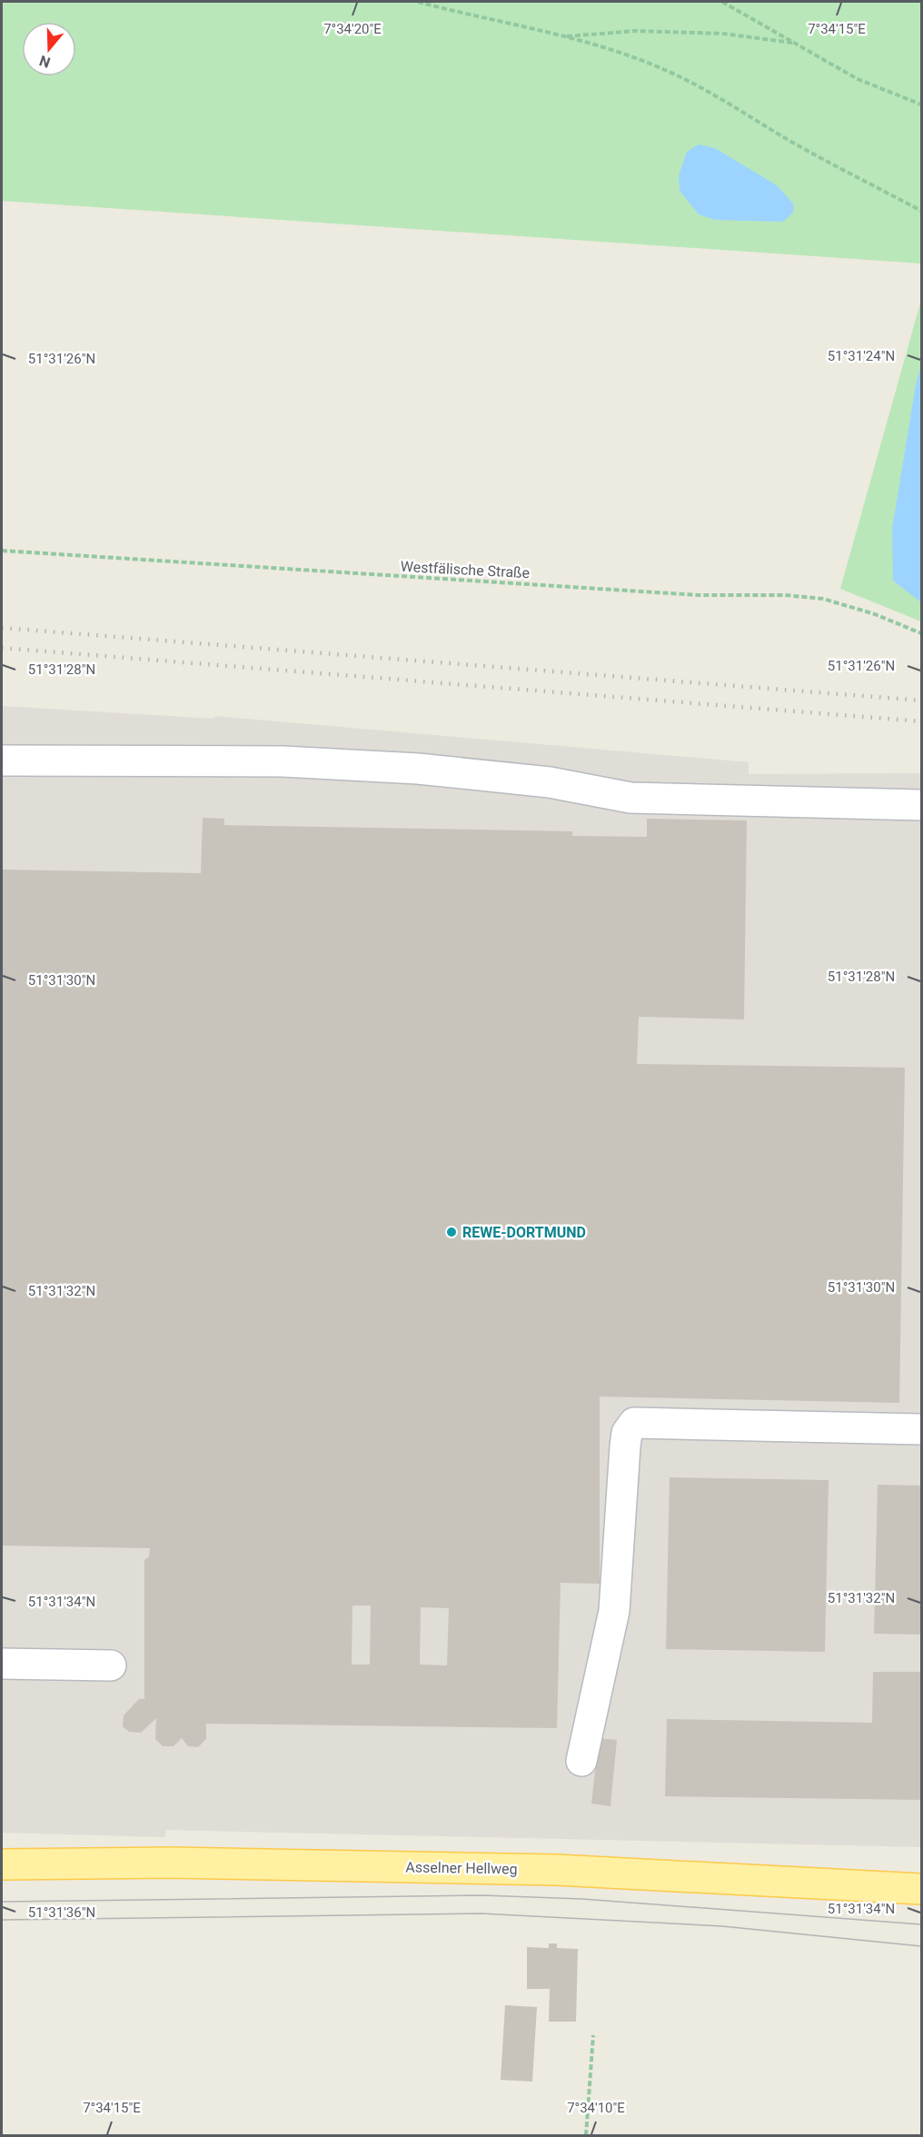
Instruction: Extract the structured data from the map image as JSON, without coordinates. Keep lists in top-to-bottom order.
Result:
{
  "streets": {
    "main road": ["Asselner Hellweg"],
    "path": ["Westfälische Straße"]
  },
  "places": ["REWE-DORTMUND"],
  "north": "bottom",
  "coordinates": [
    "7°34'20\"E",
    "7°34'15\"E",
    "51°31'24\"N",
    "51°31'26\"N",
    "51°31'28\"N",
    "51°31'30\"N",
    "51°31'32\"N",
    "51°31'34\"N",
    "51°31'36\"N",
    "7°34'10\"E"
  ]
}
